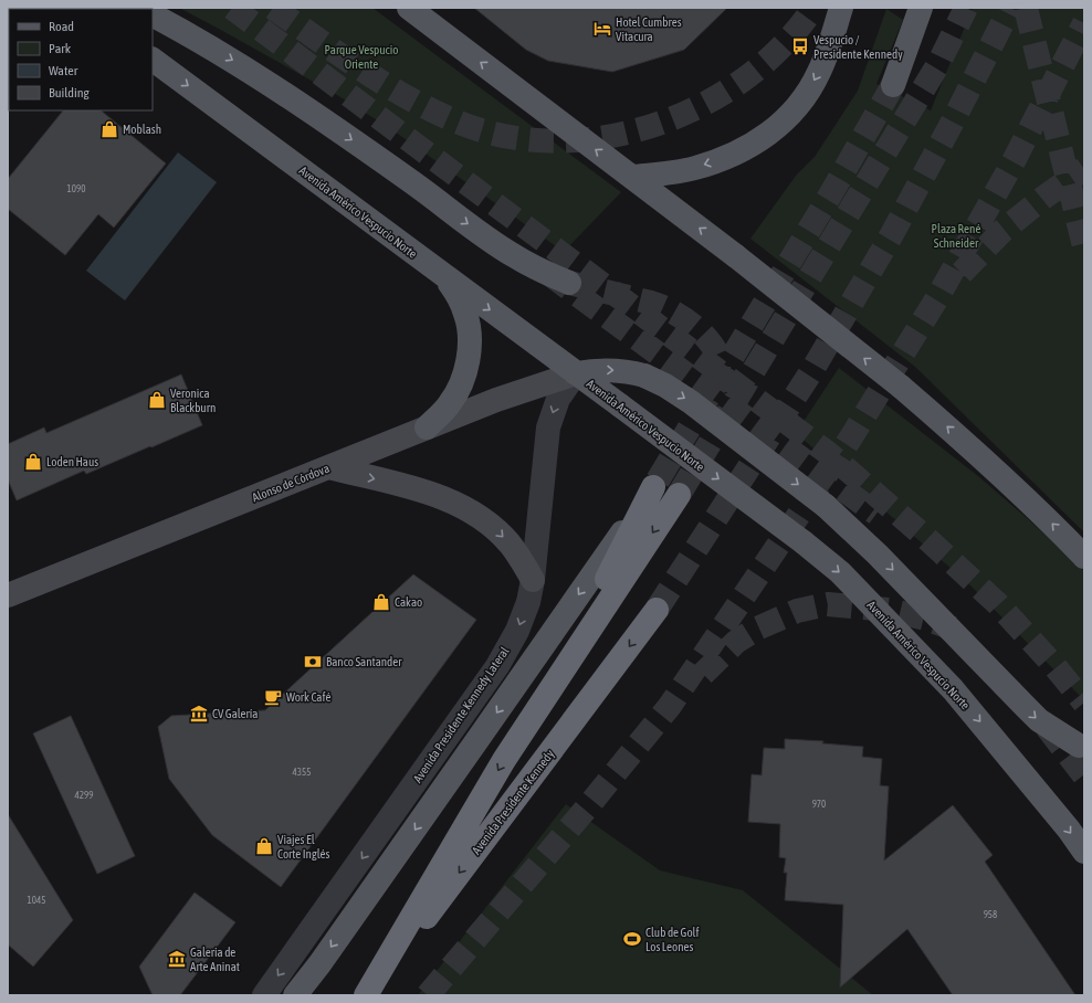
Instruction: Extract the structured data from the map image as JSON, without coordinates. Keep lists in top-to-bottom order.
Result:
{
  "streets": {
    "highway": ["Avenida Presidente Kennedy"],
    "main road": ["Avenida Américo Vespucio Norte", "Alonso de Córdova"],
    "street": ["Avenida Presidente Kennedy Lateral"]
  },
  "crossings": [
    ["Avenida Américo Vespucio Norte", "Alonso de Córdova"],
    ["Avenida Américo Vespucio Norte", "Avenida Presidente Kennedy Lateral"],
    ["Alonso de Córdova", "Avenida Presidente Kennedy Lateral"]
  ],
  "one_way": ["Avenida Presidente Kennedy Lateral"],
  "parks": ["Parque Vespucio Oriente", "Plaza René Schneider"],
  "places": {
    "hotel": ["Hotel Cumbres Vitacura"],
    "bus stop": ["Vespucio / Presidente Kennedy"],
    "shop": [
      "Moblash",
      "Veronica Blackburn",
      "Loden Haus",
      "Cakao",
      "Viajes El Corte Inglés"
    ],
    "bank": ["Banco Santander"],
    "cafe": ["Work Café"],
    "museum": ["CV Galería", "Galeria de Arte Aninat"],
    "sports": ["Club de Golf Los Leones"]
  },
  "house_numbers": [
    "1090",
    "4355",
    "4299",
    "970",
    "1045",
    "958"
  ],
  "legend": [
    "Road",
    "Park",
    "Water",
    "Building"
  ]
}
